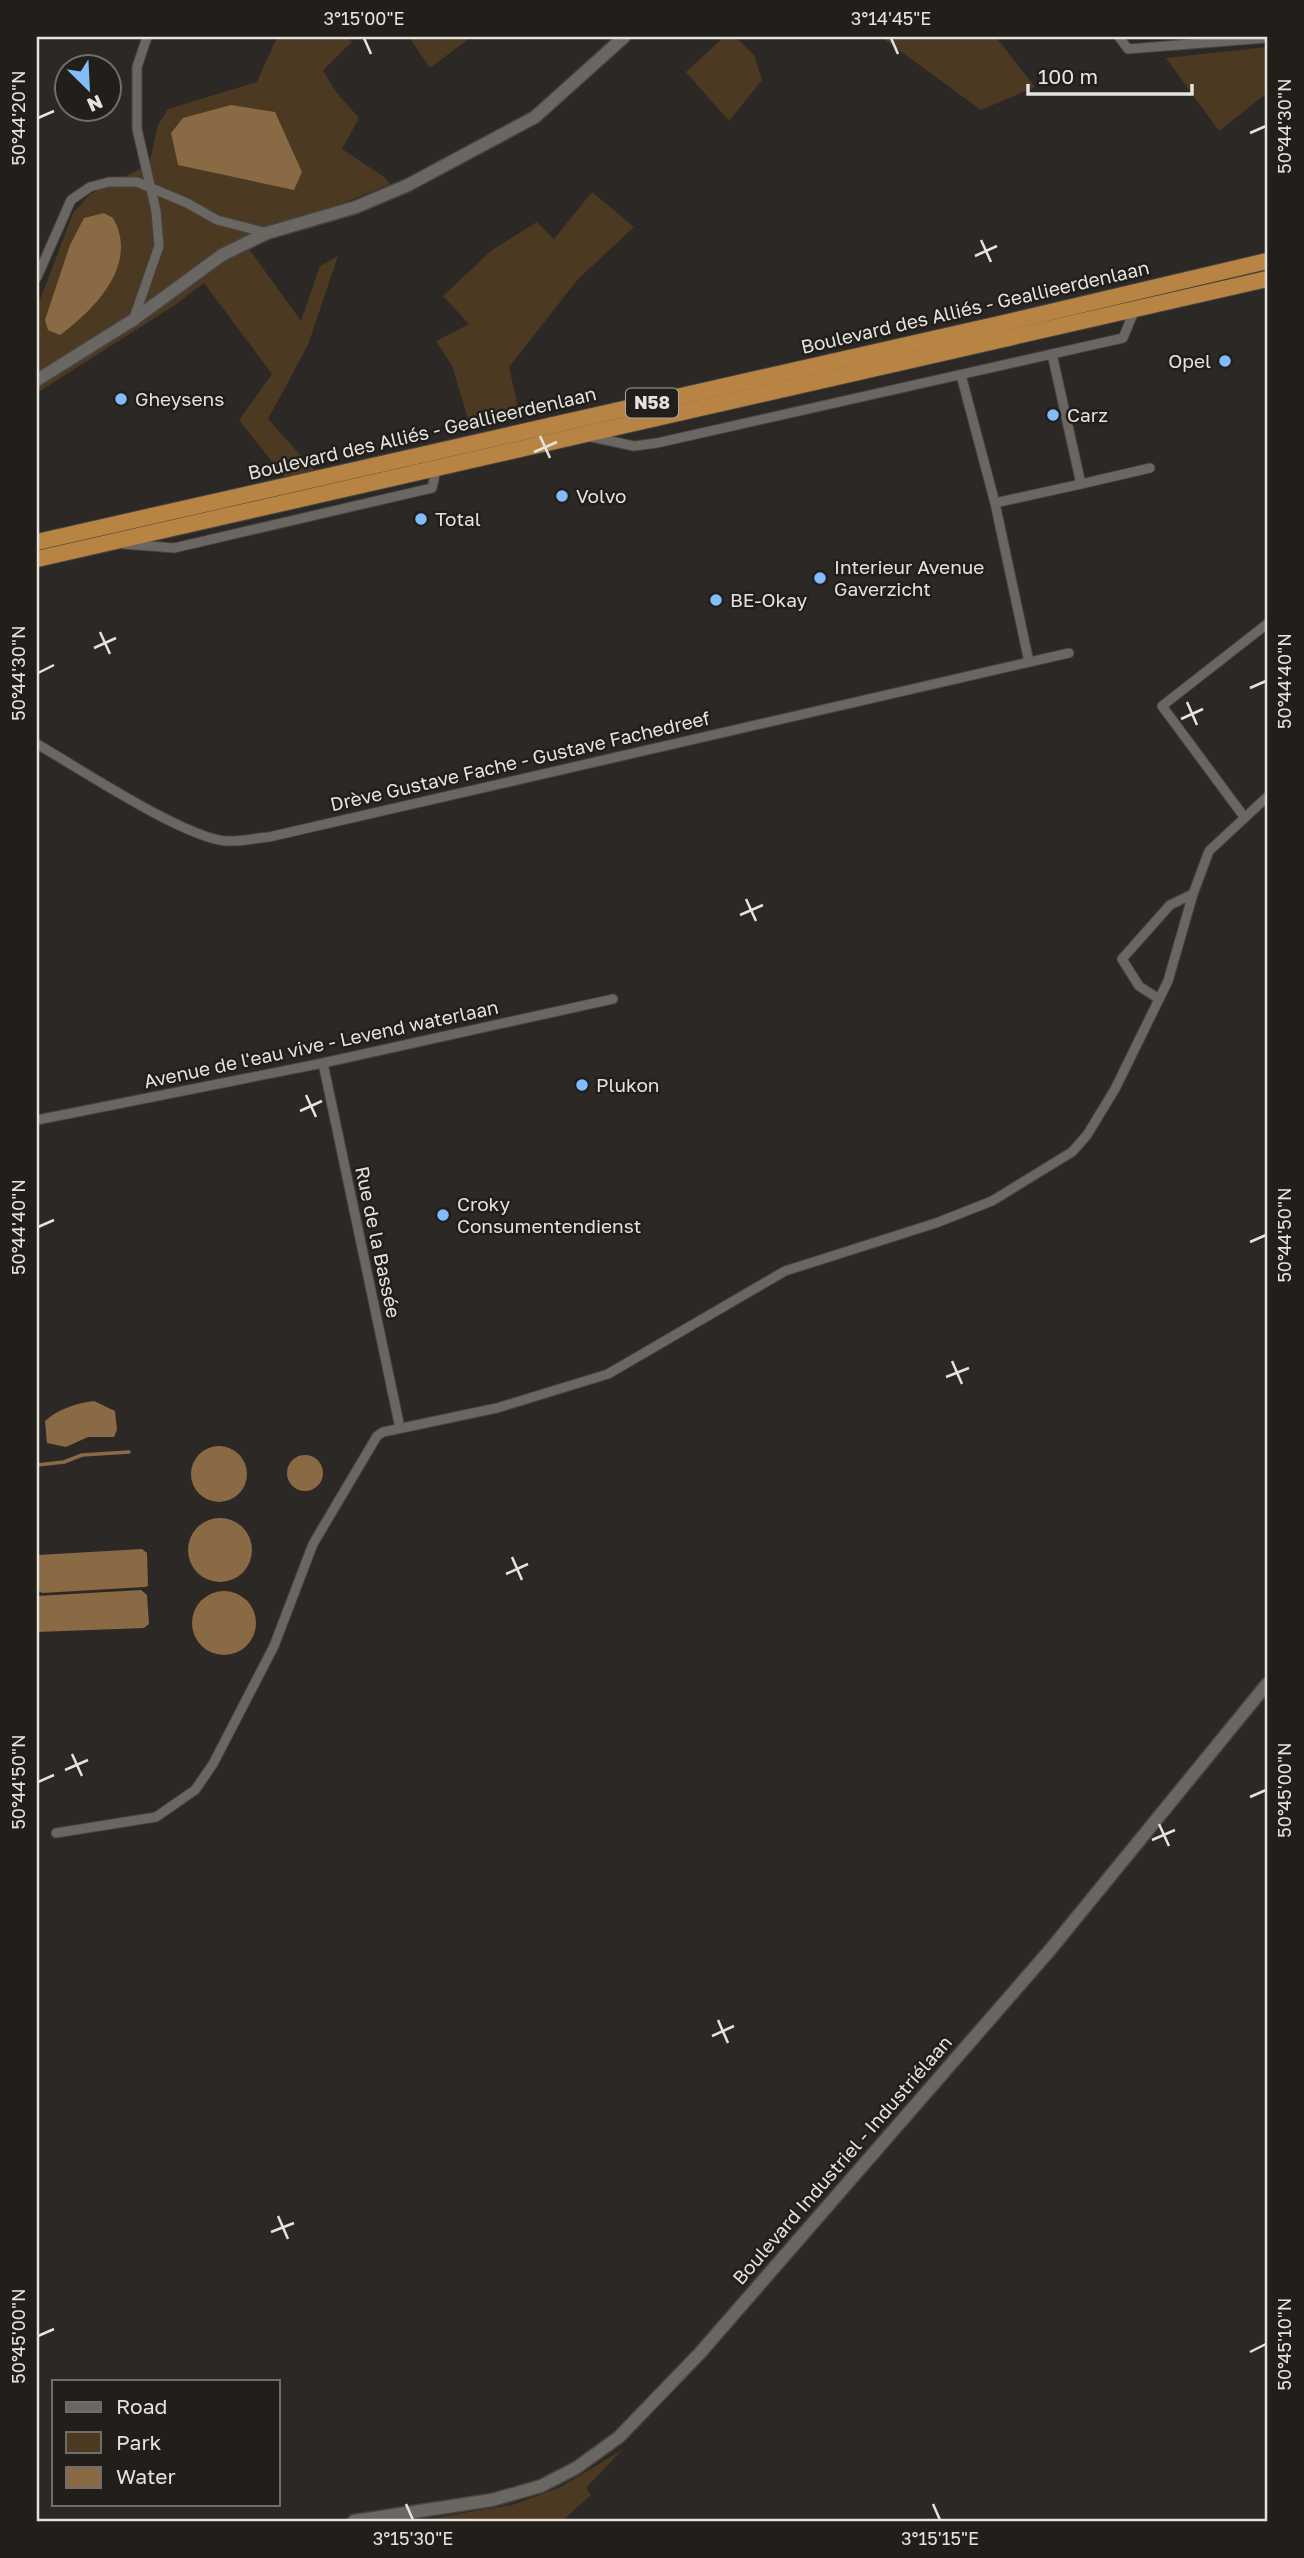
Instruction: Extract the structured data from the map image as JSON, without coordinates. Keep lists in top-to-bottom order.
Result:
{
  "streets": {
    "highway": ["Boulevard des Alliés - Geallieerdenlaan", "N58"],
    "main road": ["Boulevard Industriel - Industriélaan"],
    "street": ["Drève Gustave Fache - Gustave Fachedreef", "Avenue de l'eau vive - Levend waterlaan", "Rue de la Bassée"]
  },
  "crossings": [
    ["Avenue de l'eau vive - Levend waterlaan", "Rue de la Bassée"]
  ],
  "places": [
    "Opel",
    "Gheysens",
    "Carz",
    "Volvo",
    "Total",
    "Interieur Avenue Gaverzicht",
    "BE-Okay",
    "Plukon",
    "Croky Consumentendienst"
  ],
  "legend": ["Road", "Park", "Water"],
  "scale_bar": "100 m",
  "north": "bottom right",
  "coordinates": [
    "3°15'00\"E",
    "3°14'45\"E",
    "50°44'20\"N",
    "50°44'30\"N",
    "50°44'40\"N",
    "50°44'50\"N",
    "50°45'00\"N",
    "50°45'10\"N",
    "3°15'30\"E",
    "3°15'15\"E"
  ]
}
